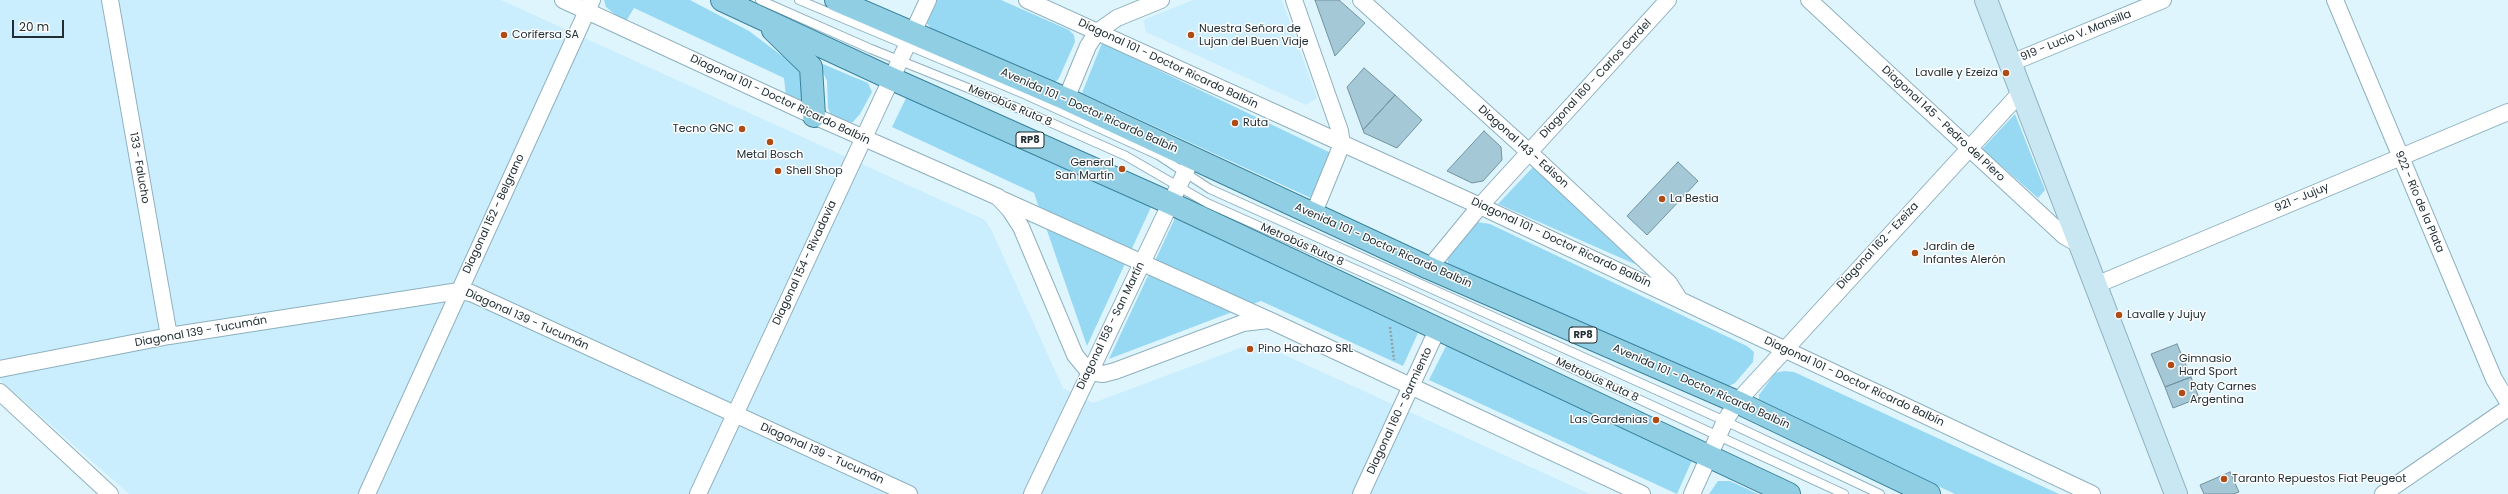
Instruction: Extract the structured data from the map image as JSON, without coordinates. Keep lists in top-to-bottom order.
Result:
{
  "streets": {
    "main road": ["Avenida 101 - Doctor Ricardo Balbín", "RP8"],
    "street": [
      "919 - Lucio V. Mansilla",
      "Diagonal 101 - Doctor Ricardo Balbín",
      "Diagonal 160 - Carlos Gardel",
      "Diagonal 145 - Pedro del Piero",
      "Diagonal 143 - Edison",
      "133 - Falucho",
      "921 - Jujuy",
      "922 - Río de la Plata",
      "Diagonal 152 - Belgrano",
      "Diagonal 162 - Ezeiza",
      "Diagonal 154 - Rivadavia",
      "Diagonal 139 - Tucumán",
      "Diagonal 158 - San Martín",
      "Diagonal 160 - Sarmiento"
    ],
    "lane": ["Metrobús Ruta 8"]
  },
  "crossings": [
    ["Diagonal 101 - Doctor Ricardo Balbín", "Diagonal 160 - Carlos Gardel"],
    ["Diagonal 101 - Doctor Ricardo Balbín", "Diagonal 143 - Edison"],
    ["Diagonal 101 - Doctor Ricardo Balbín", "Diagonal 152 - Belgrano"],
    ["Diagonal 101 - Doctor Ricardo Balbín", "Diagonal 162 - Ezeiza"],
    ["Diagonal 101 - Doctor Ricardo Balbín", "Diagonal 154 - Rivadavia"],
    ["Diagonal 101 - Doctor Ricardo Balbín", "Diagonal 158 - San Martín"],
    ["Diagonal 101 - Doctor Ricardo Balbín", "Diagonal 160 - Sarmiento"],
    ["Diagonal 160 - Carlos Gardel", "Avenida 101 - Doctor Ricardo Balbín"],
    ["Diagonal 160 - Carlos Gardel", "Diagonal 143 - Edison"],
    ["Metrobús Ruta 8", "Avenida 101 - Doctor Ricardo Balbín"],
    ["Metrobús Ruta 8", "Diagonal 162 - Ezeiza"],
    ["Metrobús Ruta 8", "Diagonal 154 - Rivadavia"],
    ["Metrobús Ruta 8", "Diagonal 158 - San Martín"],
    ["Avenida 101 - Doctor Ricardo Balbín", "Diagonal 162 - Ezeiza"],
    ["Avenida 101 - Doctor Ricardo Balbín", "Diagonal 154 - Rivadavia"],
    ["Avenida 101 - Doctor Ricardo Balbín", "Diagonal 158 - San Martín"],
    ["Avenida 101 - Doctor Ricardo Balbín", "Diagonal 160 - Sarmiento"],
    ["Diagonal 145 - Pedro del Piero", "Diagonal 162 - Ezeiza"],
    ["133 - Falucho", "Diagonal 139 - Tucumán"],
    ["921 - Jujuy", "922 - Río de la Plata"],
    ["Diagonal 152 - Belgrano", "Diagonal 139 - Tucumán"],
    ["Diagonal 154 - Rivadavia", "Diagonal 139 - Tucumán"]
  ],
  "places": [
    "Corifersa SA",
    "Nuestra Señora de Lujan del Buen Viaje",
    "Lavalle y Ezeiza",
    "Ruta",
    "Tecno GNC",
    "Metal Bosch",
    "General San Martín",
    "Shell Shop",
    "La Bestia",
    "Jardín de Infantes Alerón",
    "Lavalle y Jujuy",
    "Pino Hachazo SRL",
    "Gimnasio Hard Sport",
    "Paty Carnes Argentina",
    "Las Gardenias",
    "Taranto Repuestos Fiat Peugeot"
  ],
  "scale_bar": "20 m"
}
